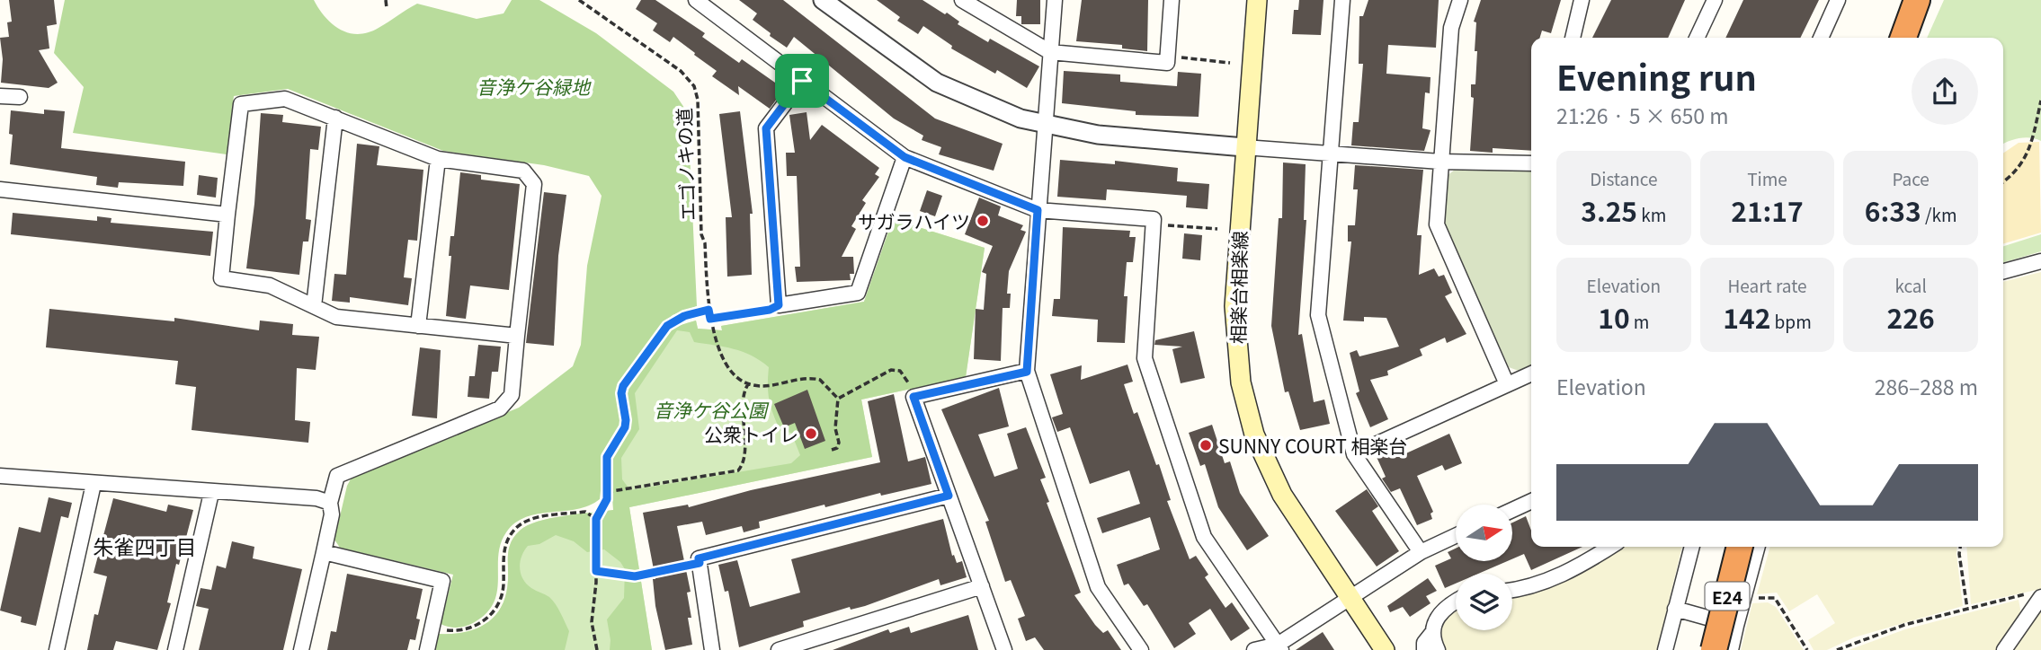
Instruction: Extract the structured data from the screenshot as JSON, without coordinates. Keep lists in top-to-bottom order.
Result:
{
  "streets": {
    "highway": ["E24"],
    "main road": ["相楽台相楽線"],
    "path": ["エゴノキの道"]
  },
  "districts": ["朱雀四丁目"],
  "parks": ["音浄ケ谷緑地", "音浄ケ谷公園"],
  "places": ["サガラハイツ", "公衆トイレ", "SUNNY COURT 相楽台"],
  "north": "right",
  "page": {
    "heading": ["Evening run", "21:26 · 5 × 650 m"],
    "stats": [
      ["Distance", "3.25 km"],
      ["Time", "21:17"],
      ["Pace", "6:33 /km"],
      ["Elevation", "10 m"],
      ["Heart rate", "142 bpm"],
      ["kcal", "226"]
    ],
    "chart": ["Elevation", "286–288 m"]
  }
}
